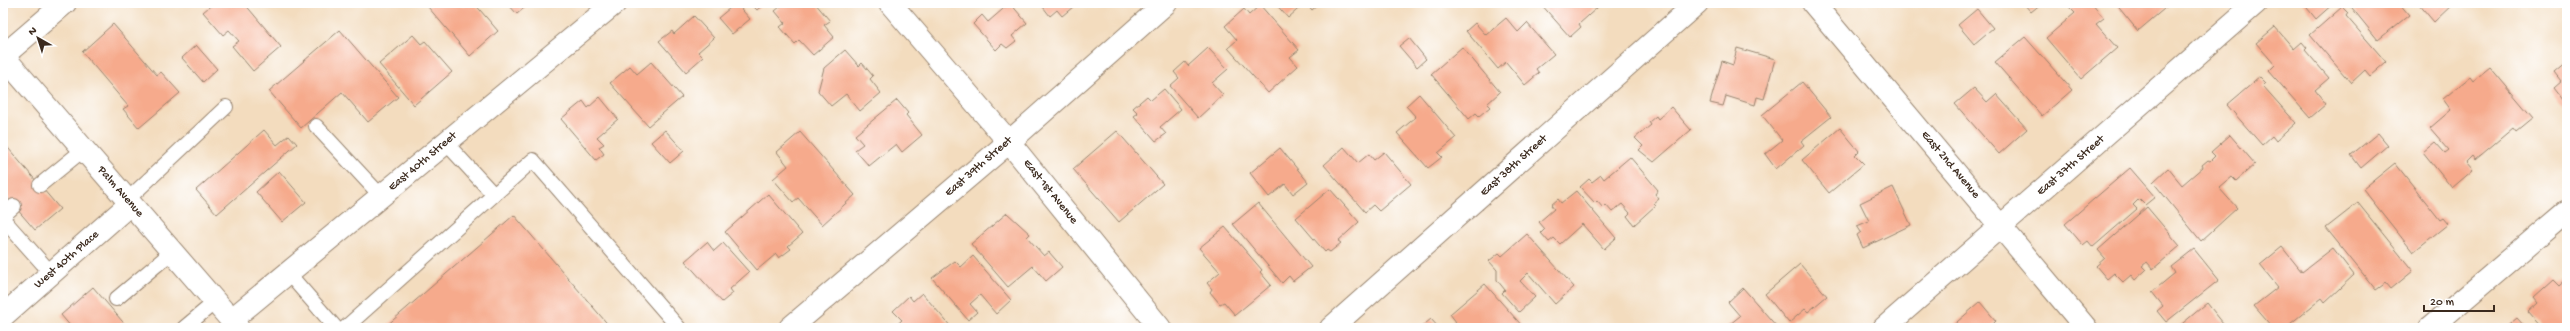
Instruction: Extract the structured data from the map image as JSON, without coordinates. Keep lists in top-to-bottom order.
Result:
{
  "streets": {
    "street": [
      "East 40th Street",
      "East 2nd Avenue",
      "East 38th Street",
      "East 37th Street",
      "East 39th Street",
      "Palm Avenue",
      "East 1st Avenue",
      "West 40th Place"
    ]
  },
  "crossings": [
    ["East 40th Street", "Palm Avenue"],
    ["East 2nd Avenue", "East 37th Street"],
    ["East 39th Street", "East 1st Avenue"],
    ["Palm Avenue", "West 40th Place"]
  ],
  "scale_bar": "20 m",
  "north": "top left"
}
